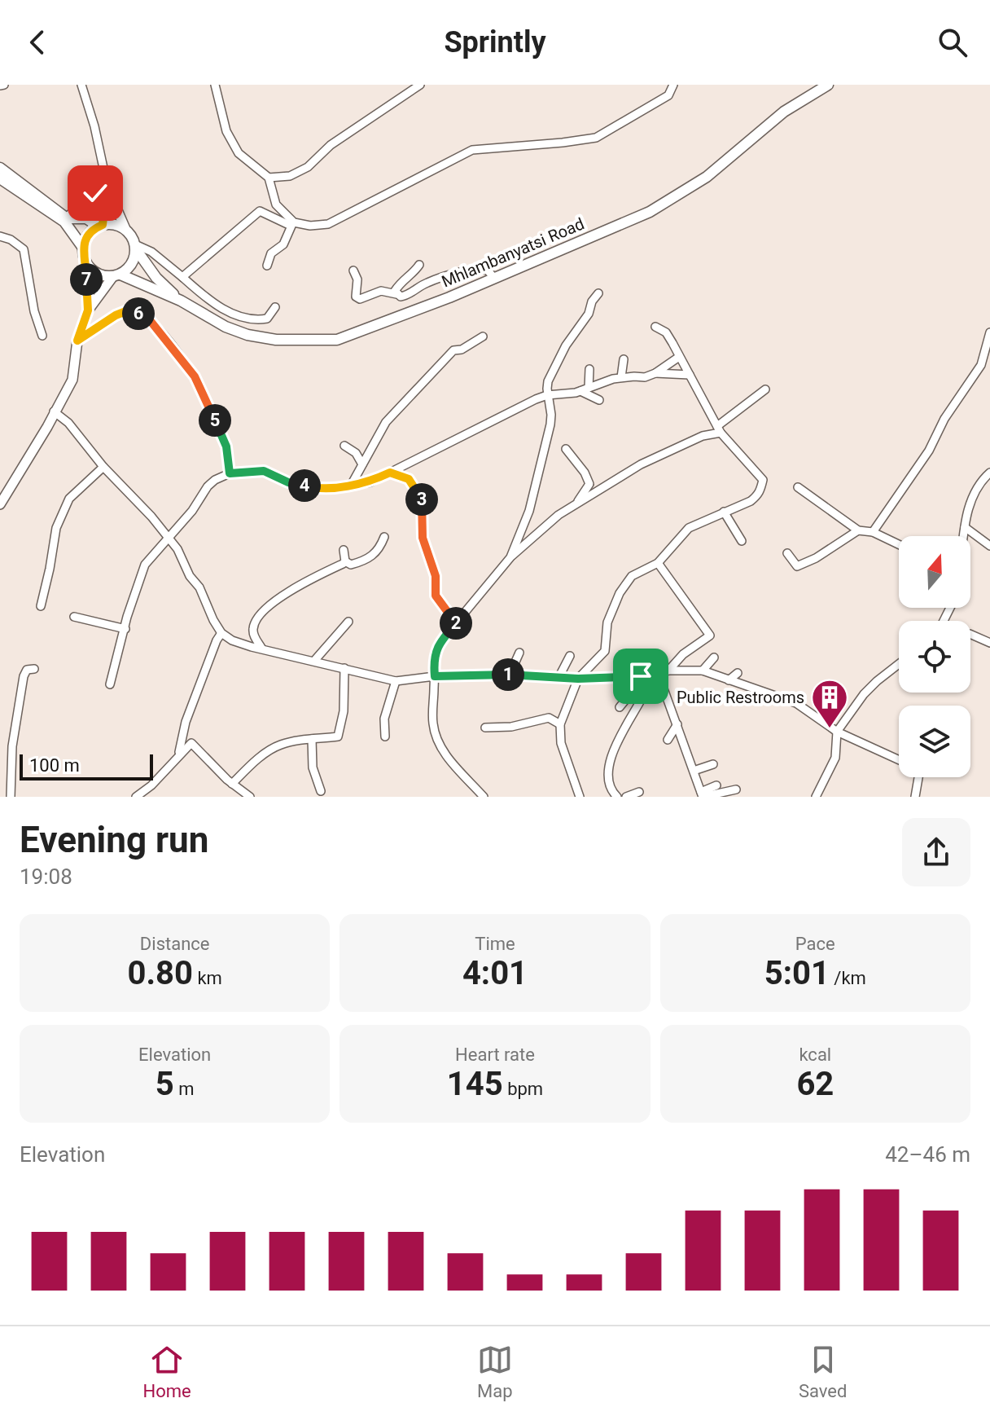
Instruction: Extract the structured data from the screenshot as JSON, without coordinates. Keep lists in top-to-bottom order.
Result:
{
  "streets": {
    "main road": ["Mhlambanyatsi Road"]
  },
  "places": {
    "building": ["Public Restrooms"]
  },
  "scale_bar": "100 m",
  "north": "top",
  "page": {
    "header": "Sprintly",
    "pins": [
      "7",
      "6",
      "5",
      "4",
      "3",
      "2",
      "1"
    ],
    "scale": "100 m",
    "heading": ["Evening run", "19:08"],
    "stats": [
      ["Distance", "0.80 km"],
      ["Time", "4:01"],
      ["Pace", "5:01 /km"],
      ["Elevation", "5 m"],
      ["Heart rate", "145 bpm"],
      ["kcal", "62"]
    ],
    "chart": ["Elevation", "42–46 m"],
    "tabs": ["Home", "Map", "Saved"]
  }
}
